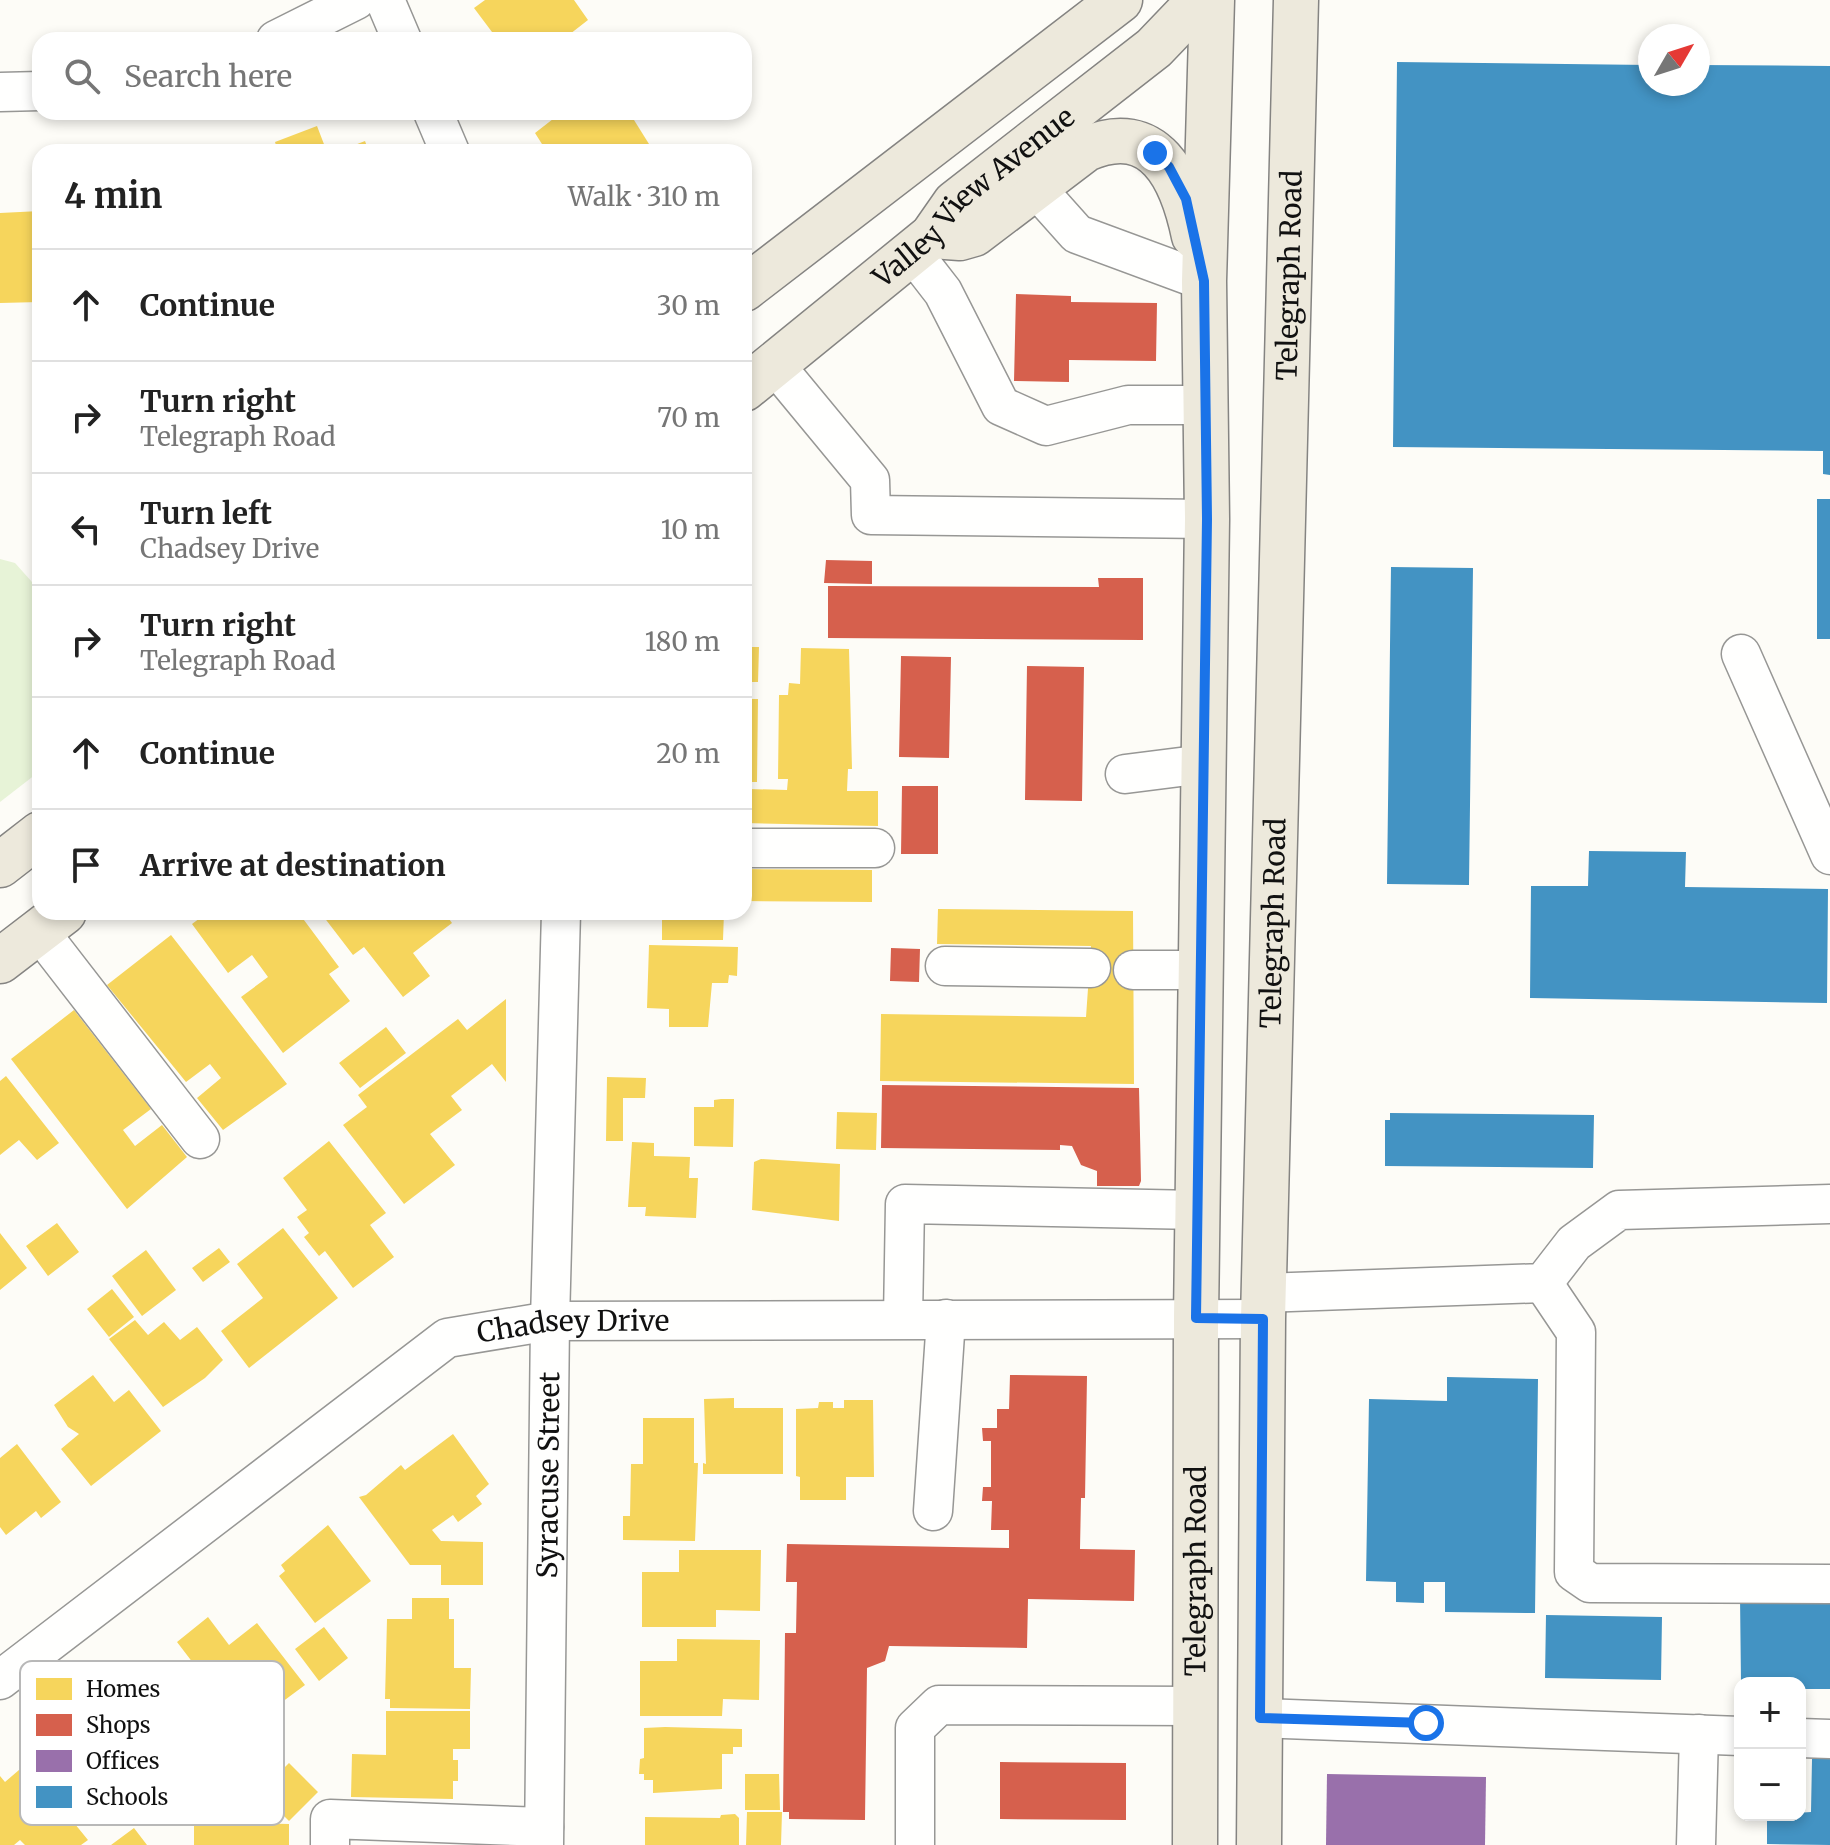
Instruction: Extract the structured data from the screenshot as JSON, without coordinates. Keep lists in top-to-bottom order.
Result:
{
  "streets": {
    "main road": ["Valley View Avenue", "Telegraph Road"],
    "street": ["Chadsey Drive", "Syracuse Street"]
  },
  "crossings": [
    ["Telegraph Road", "Chadsey Drive"],
    ["Chadsey Drive", "Syracuse Street"]
  ],
  "legend": [
    "Homes",
    "Shops",
    "Offices",
    "Schools"
  ],
  "north": "top right",
  "page": {
    "search": "Search here",
    "heading": ["4 min", "Walk · 310 m"],
    "list": [
      ["Continue", "30 m"],
      ["Turn right", "Telegraph Road", "70 m"],
      ["Turn left", "Chadsey Drive", "10 m"],
      ["Turn right", "Telegraph Road", "180 m"],
      ["Continue", "20 m"],
      "Arrive at destination"
    ],
    "map_buttons": ["+", "−"]
  }
}
